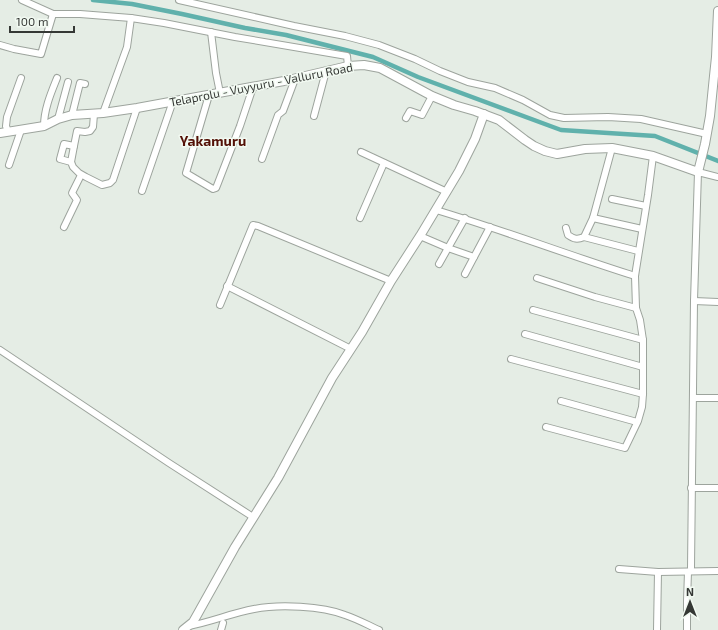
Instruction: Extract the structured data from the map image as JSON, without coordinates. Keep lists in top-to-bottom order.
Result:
{
  "streets": {
    "main road": ["Telaprolu - Vuyyuru - Valluru Road"]
  },
  "districts": ["Yakamuru"],
  "scale_bar": "100 m",
  "north": "top"
}
